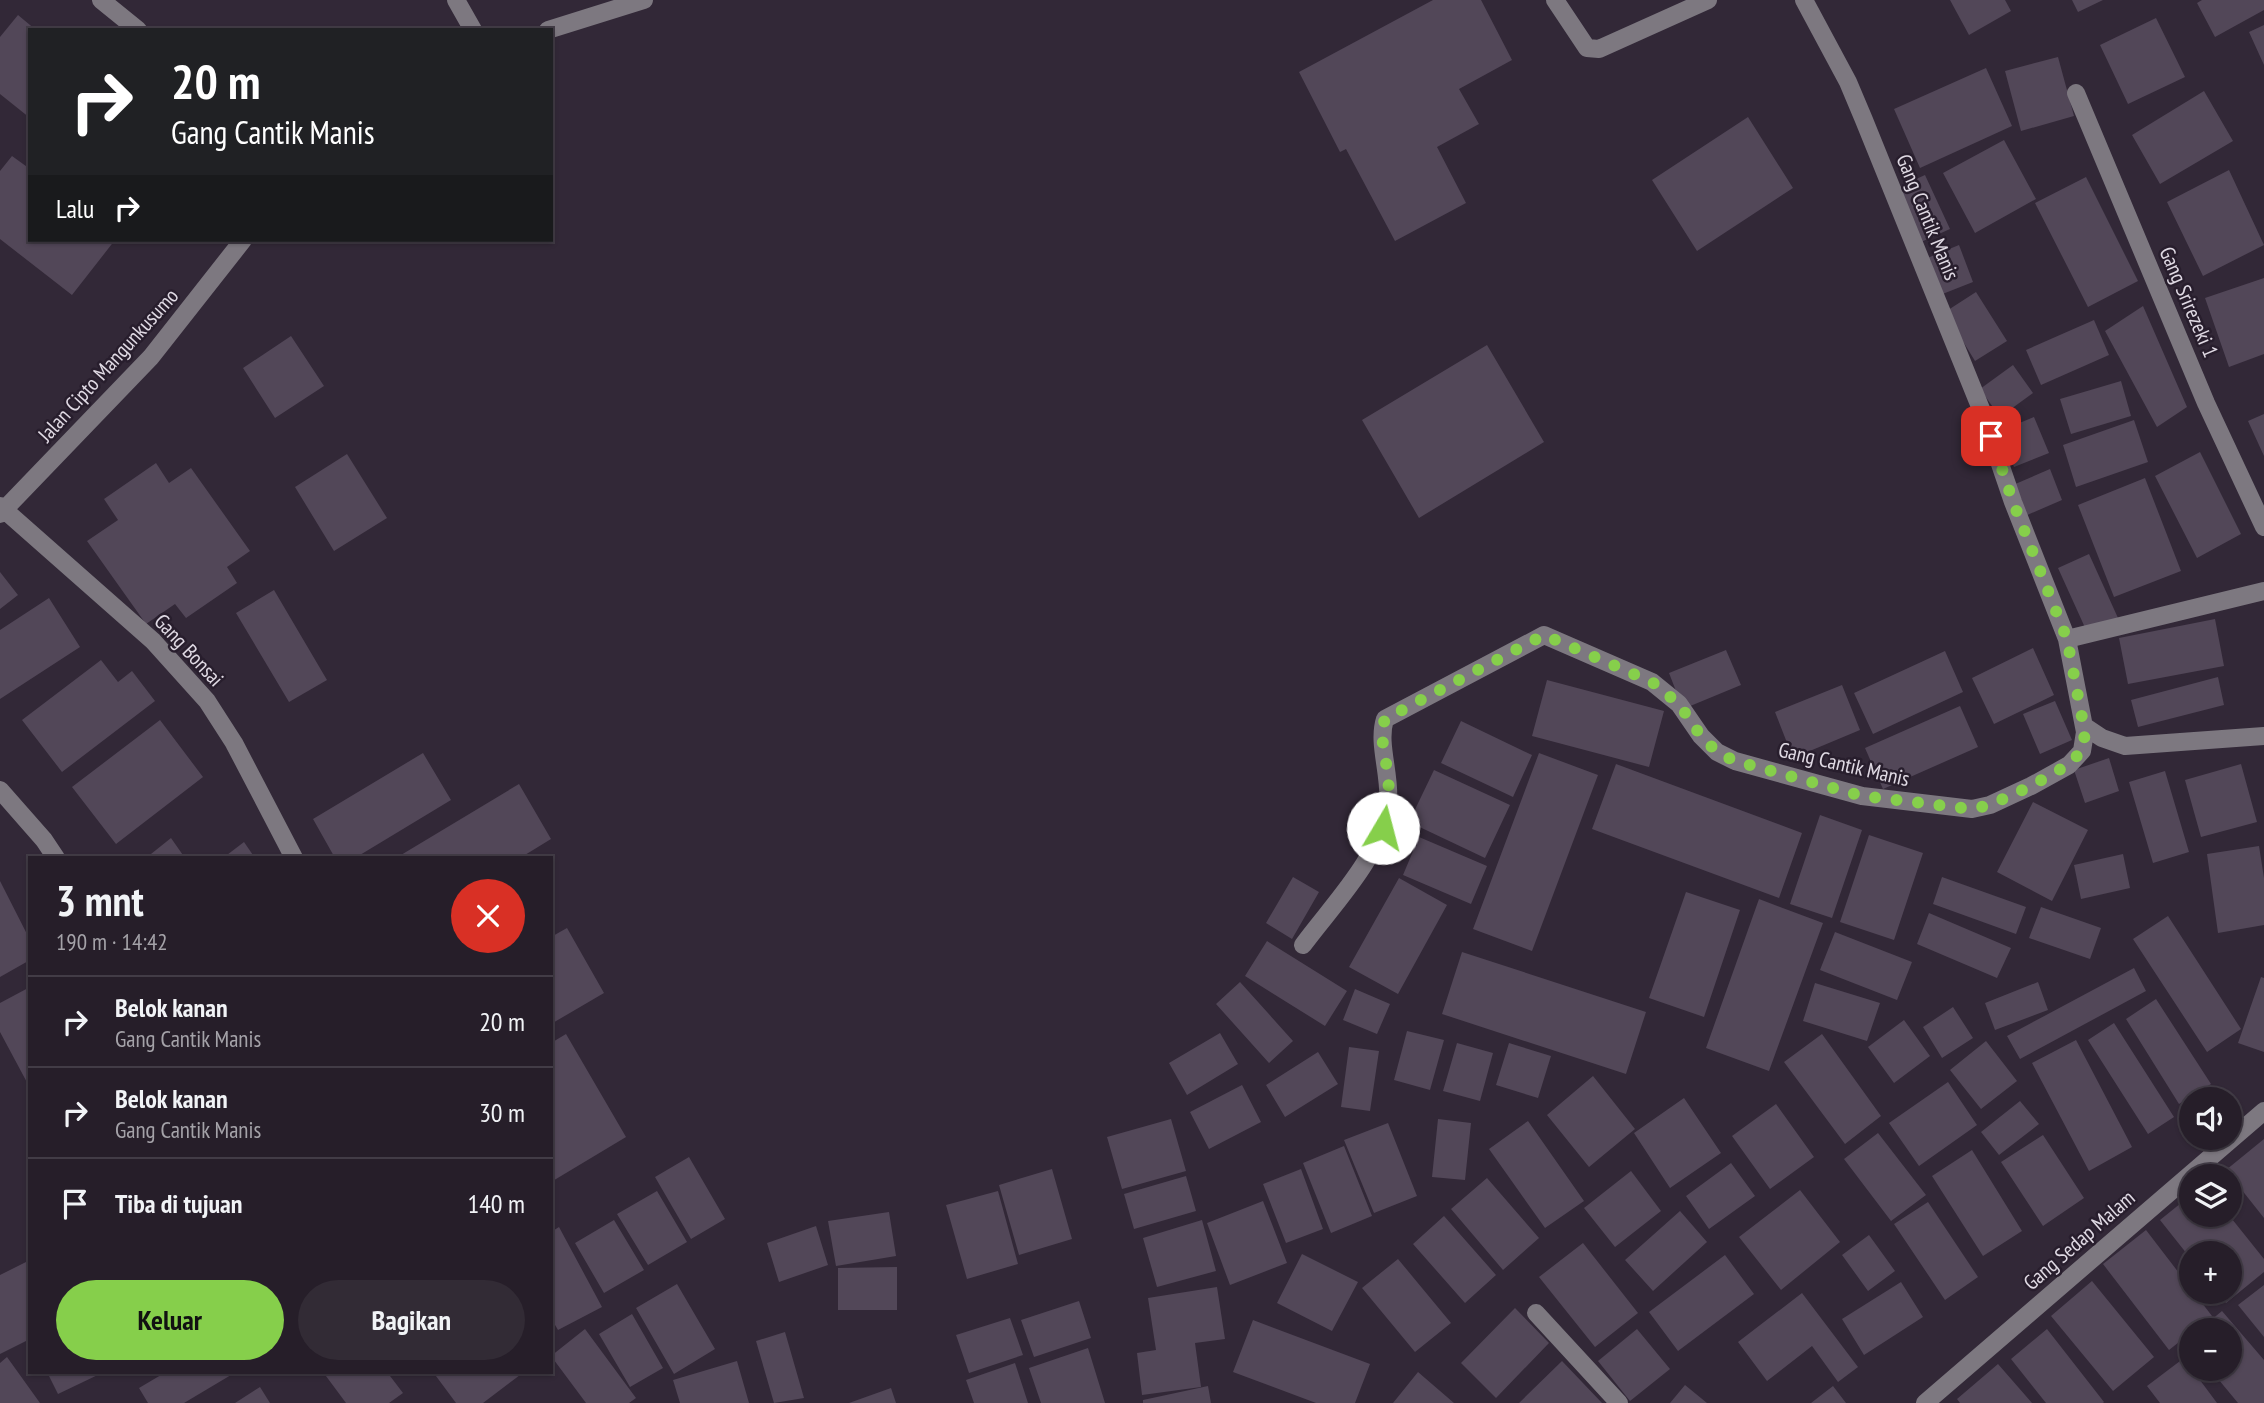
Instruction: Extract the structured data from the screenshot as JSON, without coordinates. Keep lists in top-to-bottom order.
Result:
{
  "streets": {
    "street": [
      "Gang Cantik Manis",
      "Gang Srirezeki 1",
      "Jalan Cipto Mangunkusumo",
      "Gang Bonsai",
      "Gang Sedap Malam"
    ]
  },
  "crossings": [
    ["Jalan Cipto Mangunkusumo", "Gang Bonsai"]
  ],
  "page": {
    "turn": ["20 m", "Gang Cantik Manis"],
    "then": "Lalu",
    "heading": ["3 mnt", "190 m · 14:42"],
    "list": [
      {
        "name": "Belok kanan",
        "note": "Gang Cantik Manis",
        "value": "20 m"
      },
      {
        "name": "Belok kanan",
        "note": "Gang Cantik Manis",
        "value": "30 m"
      },
      {
        "name": "Tiba di tujuan",
        "value": "140 m"
      }
    ],
    "map_buttons": ["+", "−"],
    "buttons": ["Keluar", "Bagikan"]
  }
}
